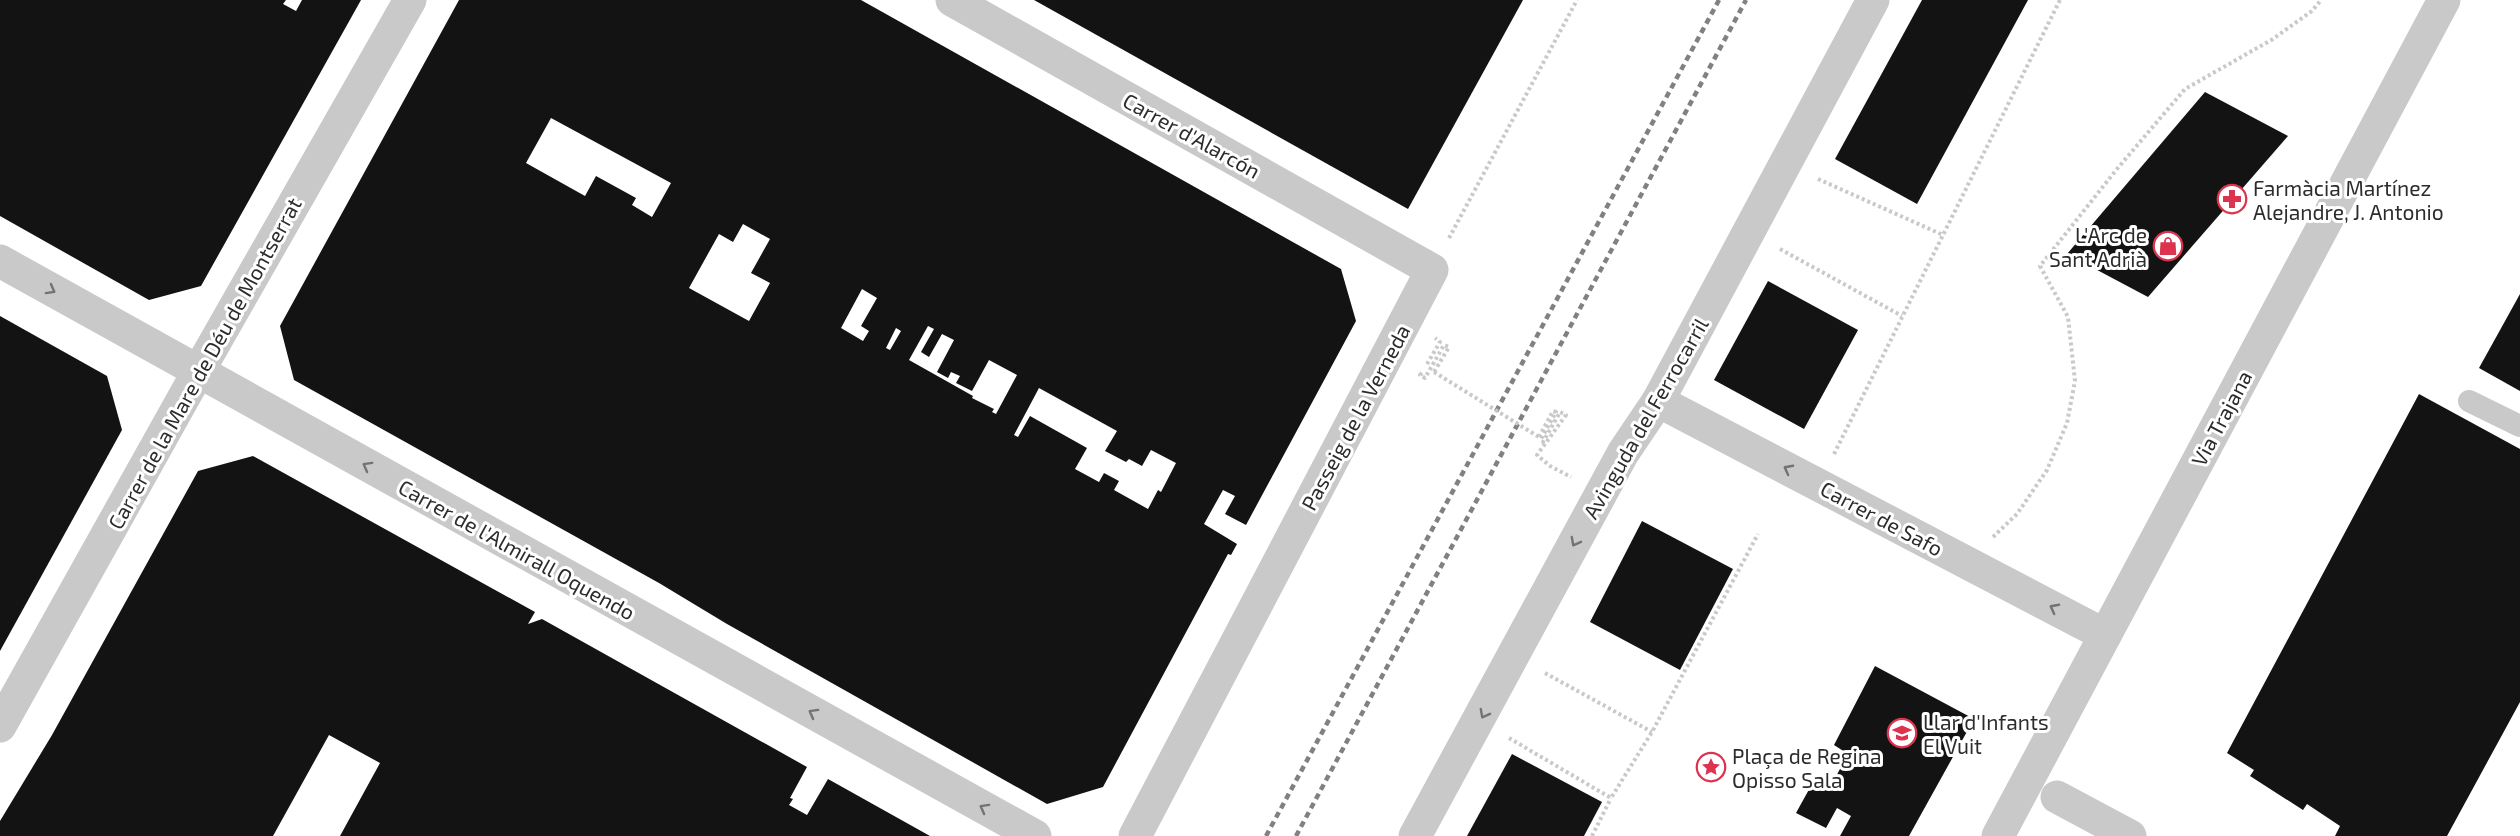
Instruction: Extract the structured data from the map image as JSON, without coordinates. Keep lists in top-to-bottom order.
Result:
{
  "streets": {
    "street": [
      "Carrer d'Alarcón",
      "Carrer de la Mare de Déu de Montserrat",
      "Passeig de la Verneda",
      "Avinguda del Ferrocarril",
      "Via Trajana",
      "Carrer de Safo",
      "Carrer de l'Almirall Oquendo"
    ]
  },
  "crossings": [
    ["Carrer d'Alarcón", "Passeig de la Verneda"],
    ["Carrer de la Mare de Déu de Montserrat", "Carrer de l'Almirall Oquendo"],
    ["Avinguda del Ferrocarril", "Carrer de Safo"],
    ["Via Trajana", "Carrer de Safo"]
  ],
  "one_way": ["Avinguda del Ferrocarril", "Carrer de Safo"],
  "places": {
    "pharmacy": ["Farmàcia Martínez Alejandre, J. Antonio"],
    "shop": ["L'Arc de Sant Adrià"],
    "school or university": ["Llar d'Infants El Vuit"],
    "place": ["Plaça de Regina Opisso Sala"]
  }
}
